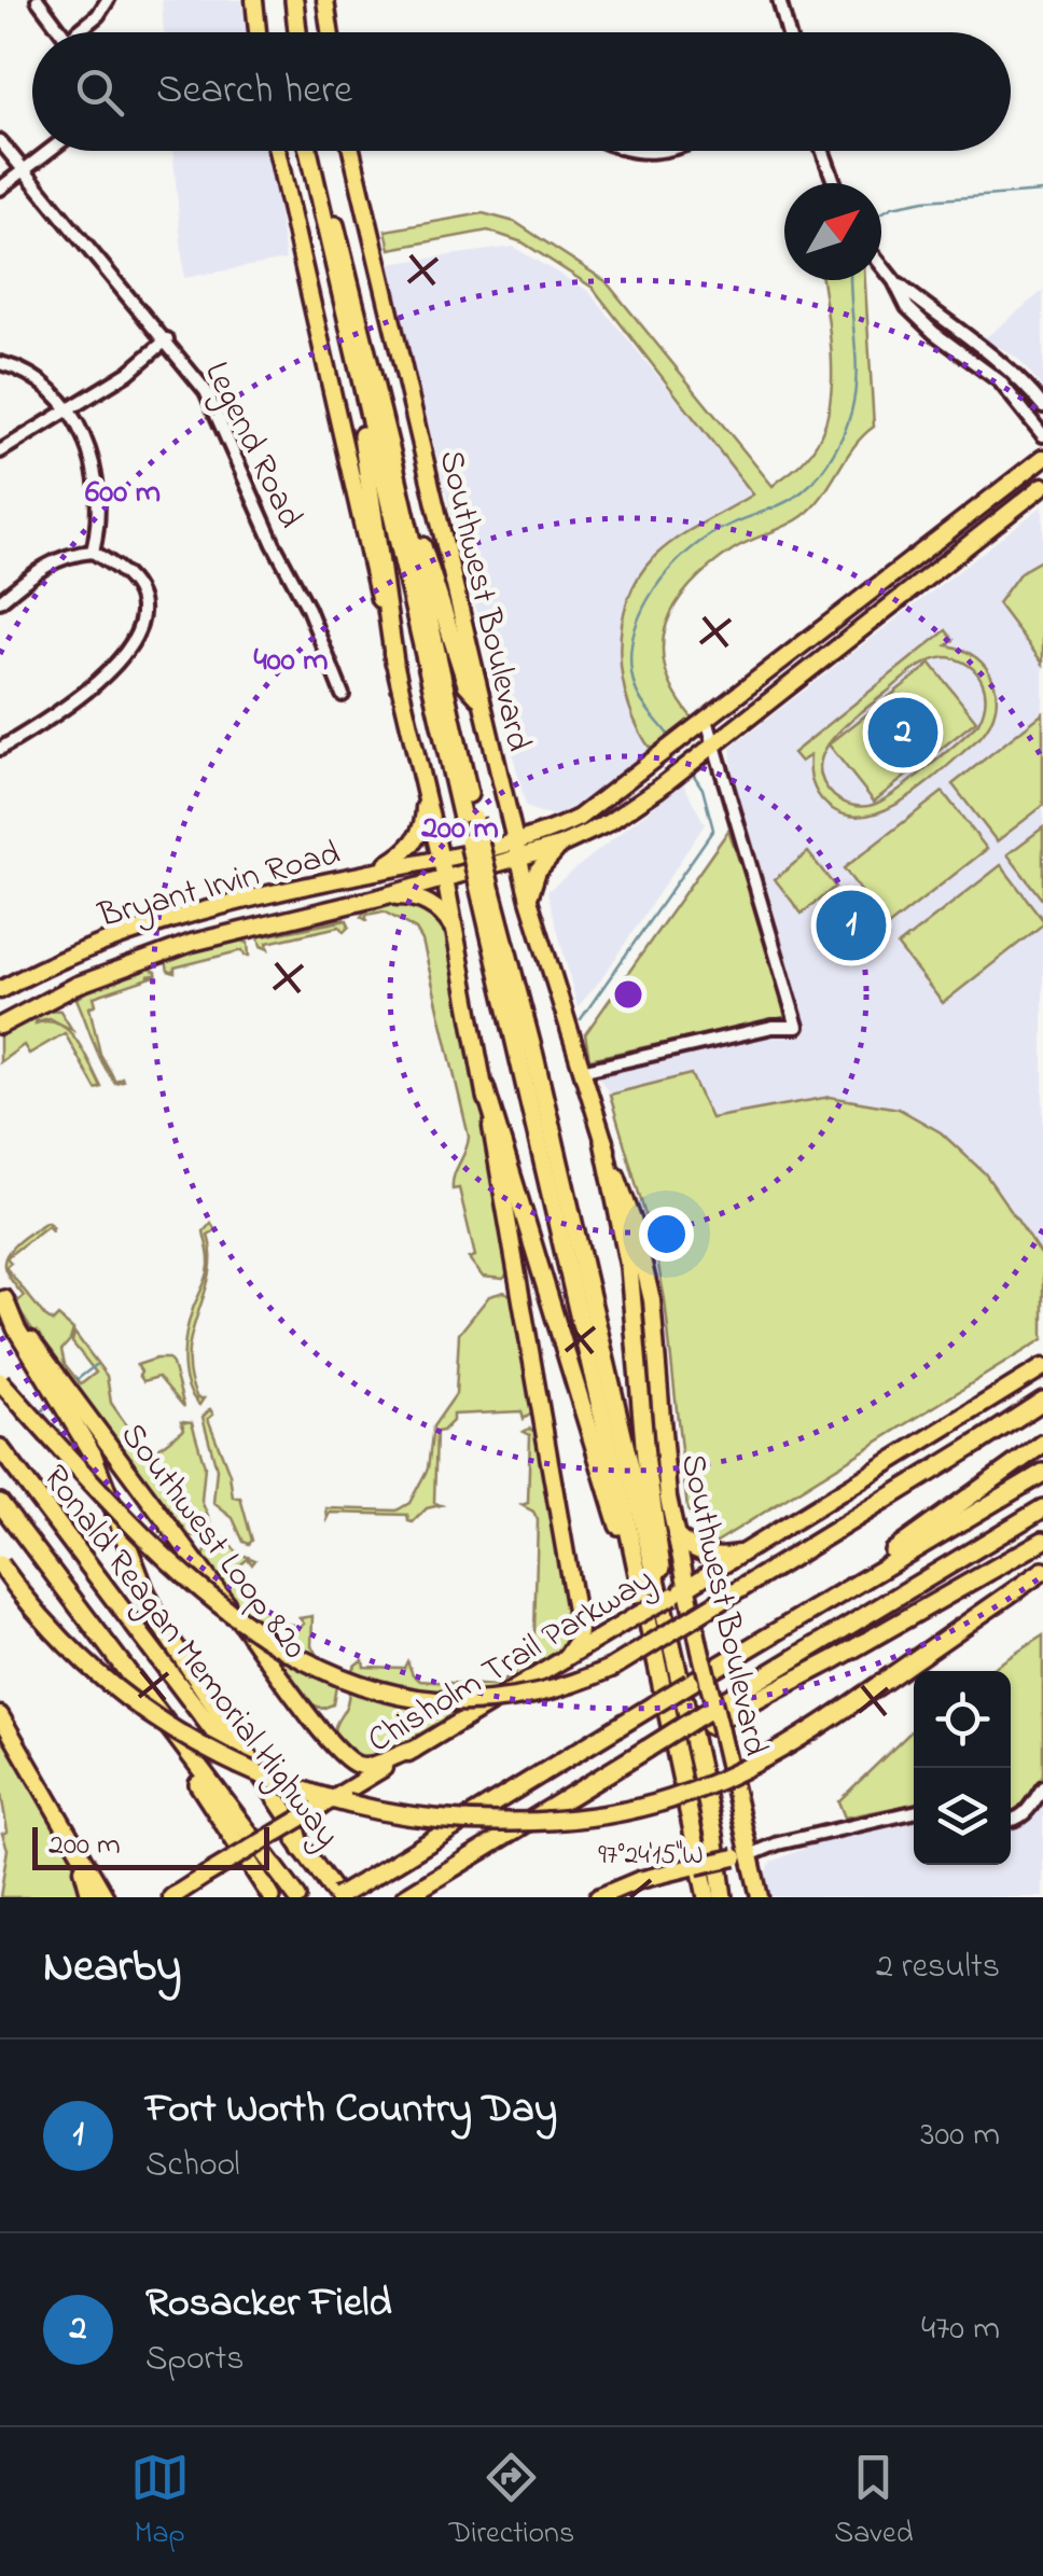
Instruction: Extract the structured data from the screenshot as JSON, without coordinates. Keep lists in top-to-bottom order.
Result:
{
  "streets": {
    "highway": ["Southwest Boulevard", "Ronald Reagan Memorial Highway"],
    "main road": ["Bryant Irvin Road", "Southwest Loop 820", "Chisholm Trail Parkway"],
    "street": ["Legend Road"]
  },
  "crossings": [
    ["Southwest Boulevard", "Bryant Irvin Road"],
    ["Southwest Boulevard", "Chisholm Trail Parkway"],
    ["Southwest Loop 820", "Chisholm Trail Parkway"]
  ],
  "scale_bar": "200 m",
  "north": "top right",
  "page": {
    "search": "Search here",
    "pins": ["2", "1"],
    "scale": "200 m",
    "heading": ["Nearby", "2 results"],
    "list": [
      {
        "mark": "1",
        "name": "Fort Worth Country Day",
        "note": "School",
        "value": "300 m"
      },
      {
        "mark": "2",
        "name": "Rosacker Field",
        "note": "Sports",
        "value": "470 m"
      }
    ],
    "nav": ["Map", "Directions", "Saved"]
  },
  "coordinates": ["97°24'15\"W"],
  "rings": ["600 m", "400 m", "200 m"]
}
